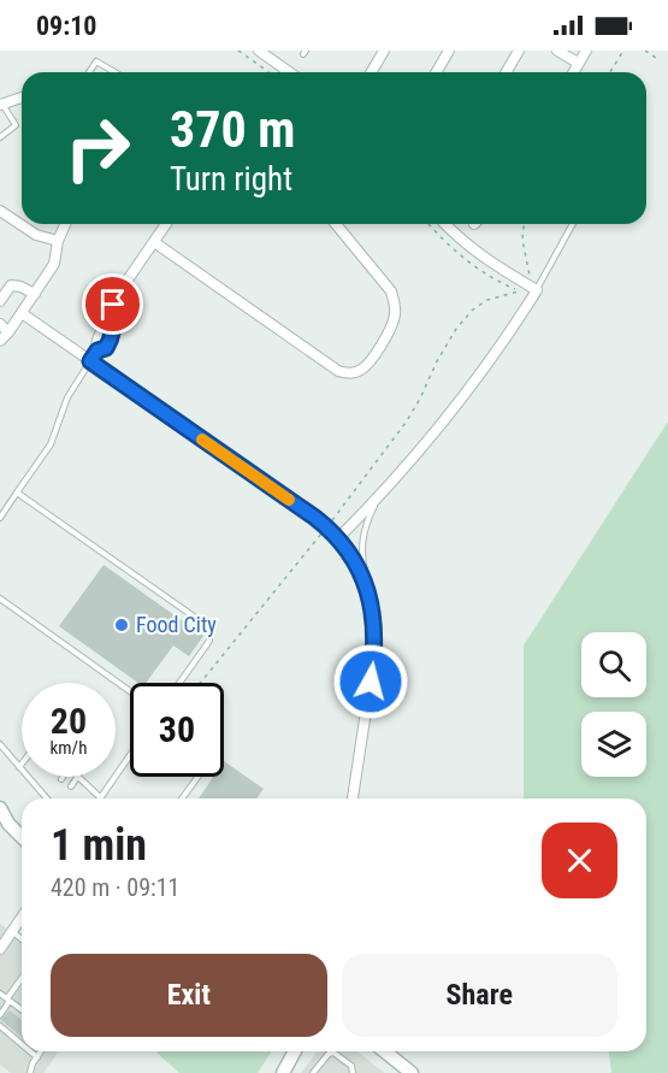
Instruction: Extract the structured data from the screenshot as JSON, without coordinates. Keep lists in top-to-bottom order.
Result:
{
  "places": ["Food City"],
  "page": {
    "status": "09:10",
    "turn": ["370 m", "Turn right"],
    "speed": "20 km/h",
    "limit": "30",
    "heading": ["1 min", "420 m · 09:11"],
    "buttons": ["Exit", "Share"]
  }
}
